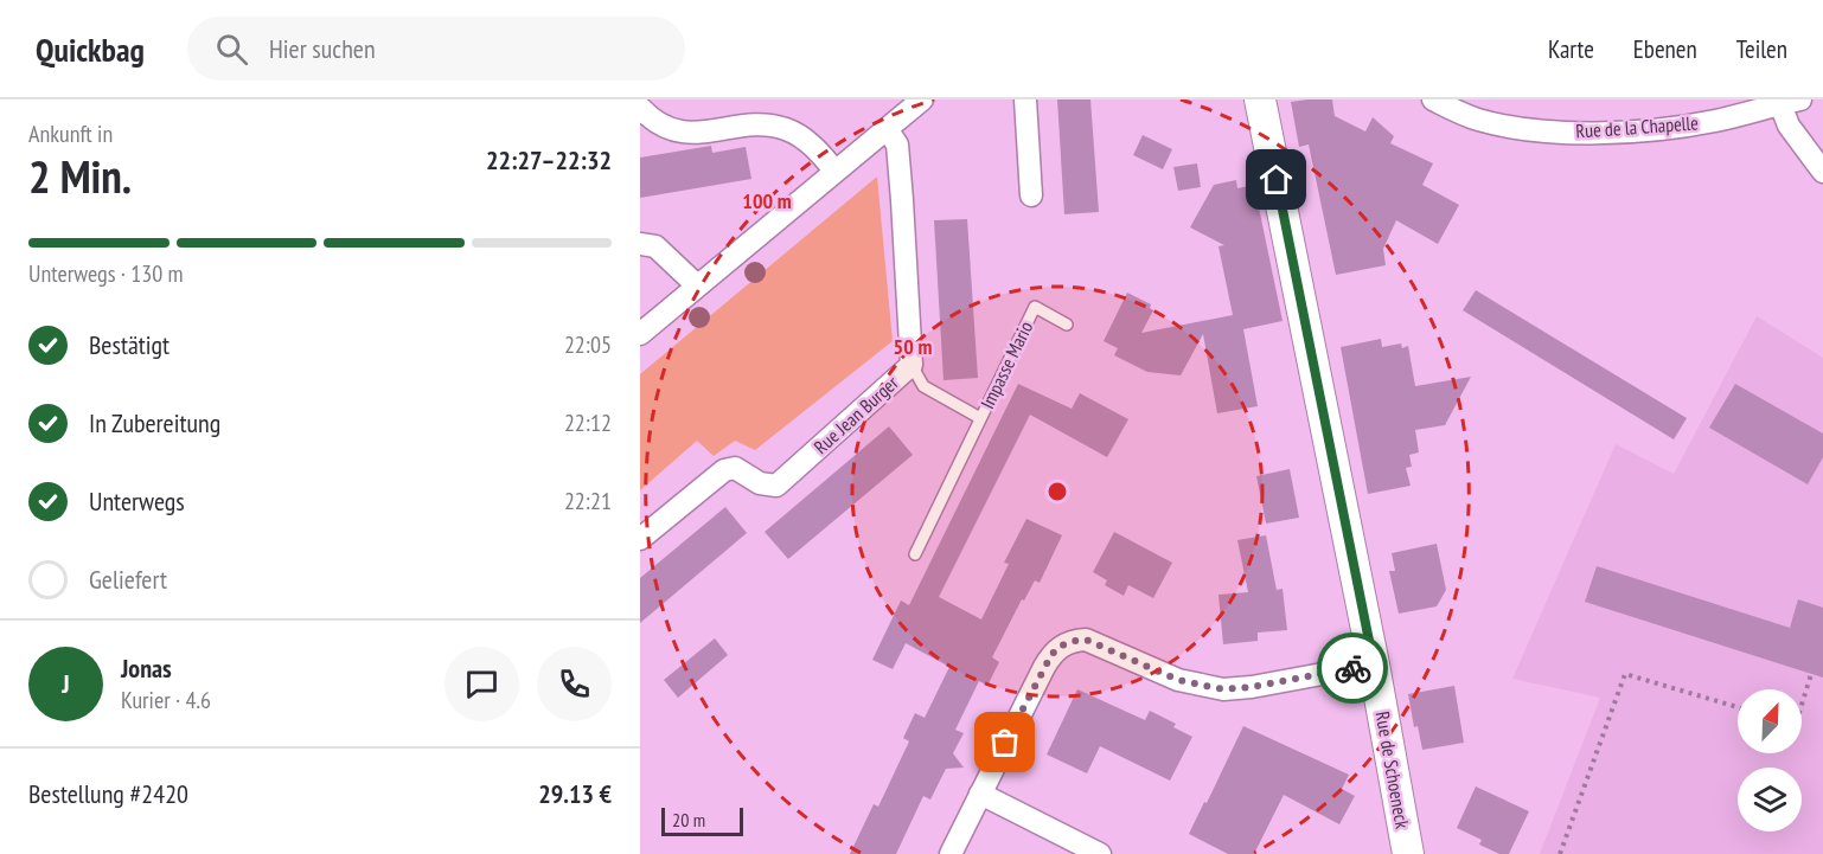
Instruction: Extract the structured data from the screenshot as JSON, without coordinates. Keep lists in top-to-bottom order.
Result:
{
  "streets": {
    "main road": ["Rue de Schoeneck"],
    "street": ["Rue de la Chapelle", "Rue Jean Burger"],
    "lane": ["Impasse Mario"]
  },
  "crossings": [
    ["Impasse Mario", "Rue Jean Burger"]
  ],
  "scale_bar": "20 m",
  "north": "top right",
  "page": {
    "header": "Quickbag",
    "search": "Hier suchen",
    "nav": ["Karte", "Ebenen", "Teilen"],
    "heading": ["2 Min.", "Ankunft in", "22:27–22:32"],
    "panel": [
      "Jonas",
      "Kurier · 4.6",
      "Bestellung #2420",
      "29.13 €"
    ],
    "bar": "Unterwegs · 130 m",
    "list": [
      ["Bestätigt", "22:05"],
      ["In Zubereitung", "22:12"],
      ["Unterwegs", "22:21"],
      "Geliefert"
    ],
    "round": "J",
    "scale": "20 m"
  },
  "rings": ["100 m", "50 m"]
}
